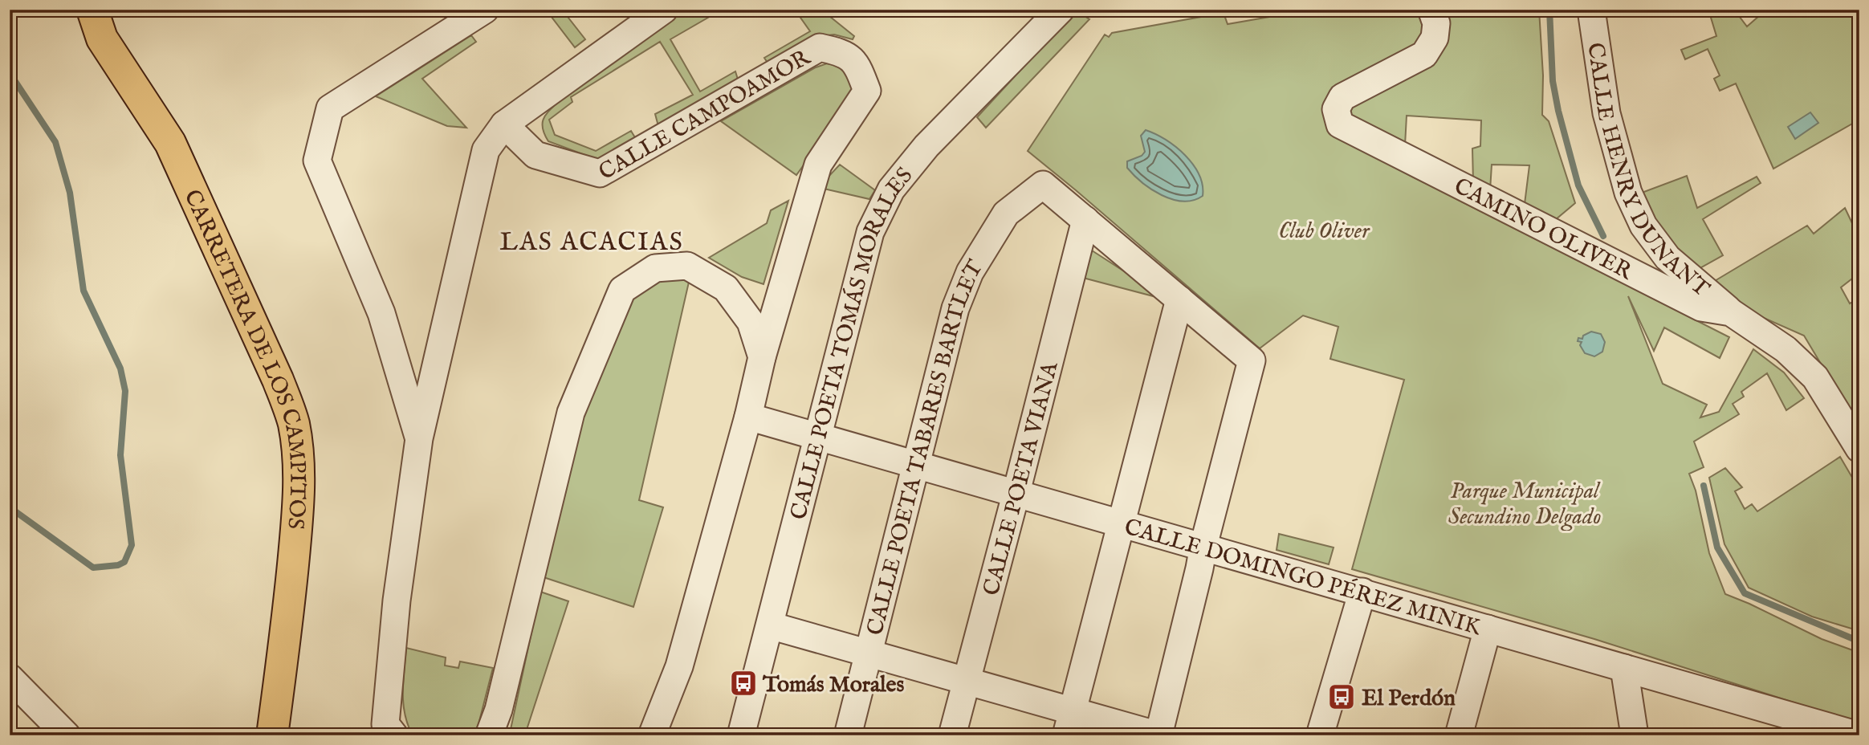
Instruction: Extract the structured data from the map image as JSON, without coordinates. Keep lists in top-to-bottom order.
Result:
{
  "streets": {
    "main road": ["CARRETERA DE LOS CAMPITOS"],
    "street": [
      "CALLE CAMPOAMOR",
      "CALLE HENRY DUNANT",
      "CAMINO OLIVER",
      "CALLE POETA TOMÁS MORALES",
      "CALLE POETA TABARES BARTLET",
      "CALLE POETA VIANA",
      "CALLE DOMINGO PÉREZ MINIK"
    ]
  },
  "crossings": [
    ["CALLE CAMPOAMOR", "CALLE DOMINGO PÉREZ MINIK"],
    ["CALLE HENRY DUNANT", "CAMINO OLIVER"],
    ["CALLE POETA TOMÁS MORALES", "CALLE DOMINGO PÉREZ MINIK"],
    ["CALLE POETA TABARES BARTLET", "CALLE POETA VIANA"],
    ["CALLE POETA TABARES BARTLET", "CALLE DOMINGO PÉREZ MINIK"],
    ["CALLE POETA VIANA", "CALLE DOMINGO PÉREZ MINIK"]
  ],
  "districts": ["LAS ACACIAS"],
  "parks": ["Club Oliver", "Parque Municipal Secundino Delgado"],
  "places": {
    "bus stop": ["Tomás Morales", "El Perdón"]
  }
}
